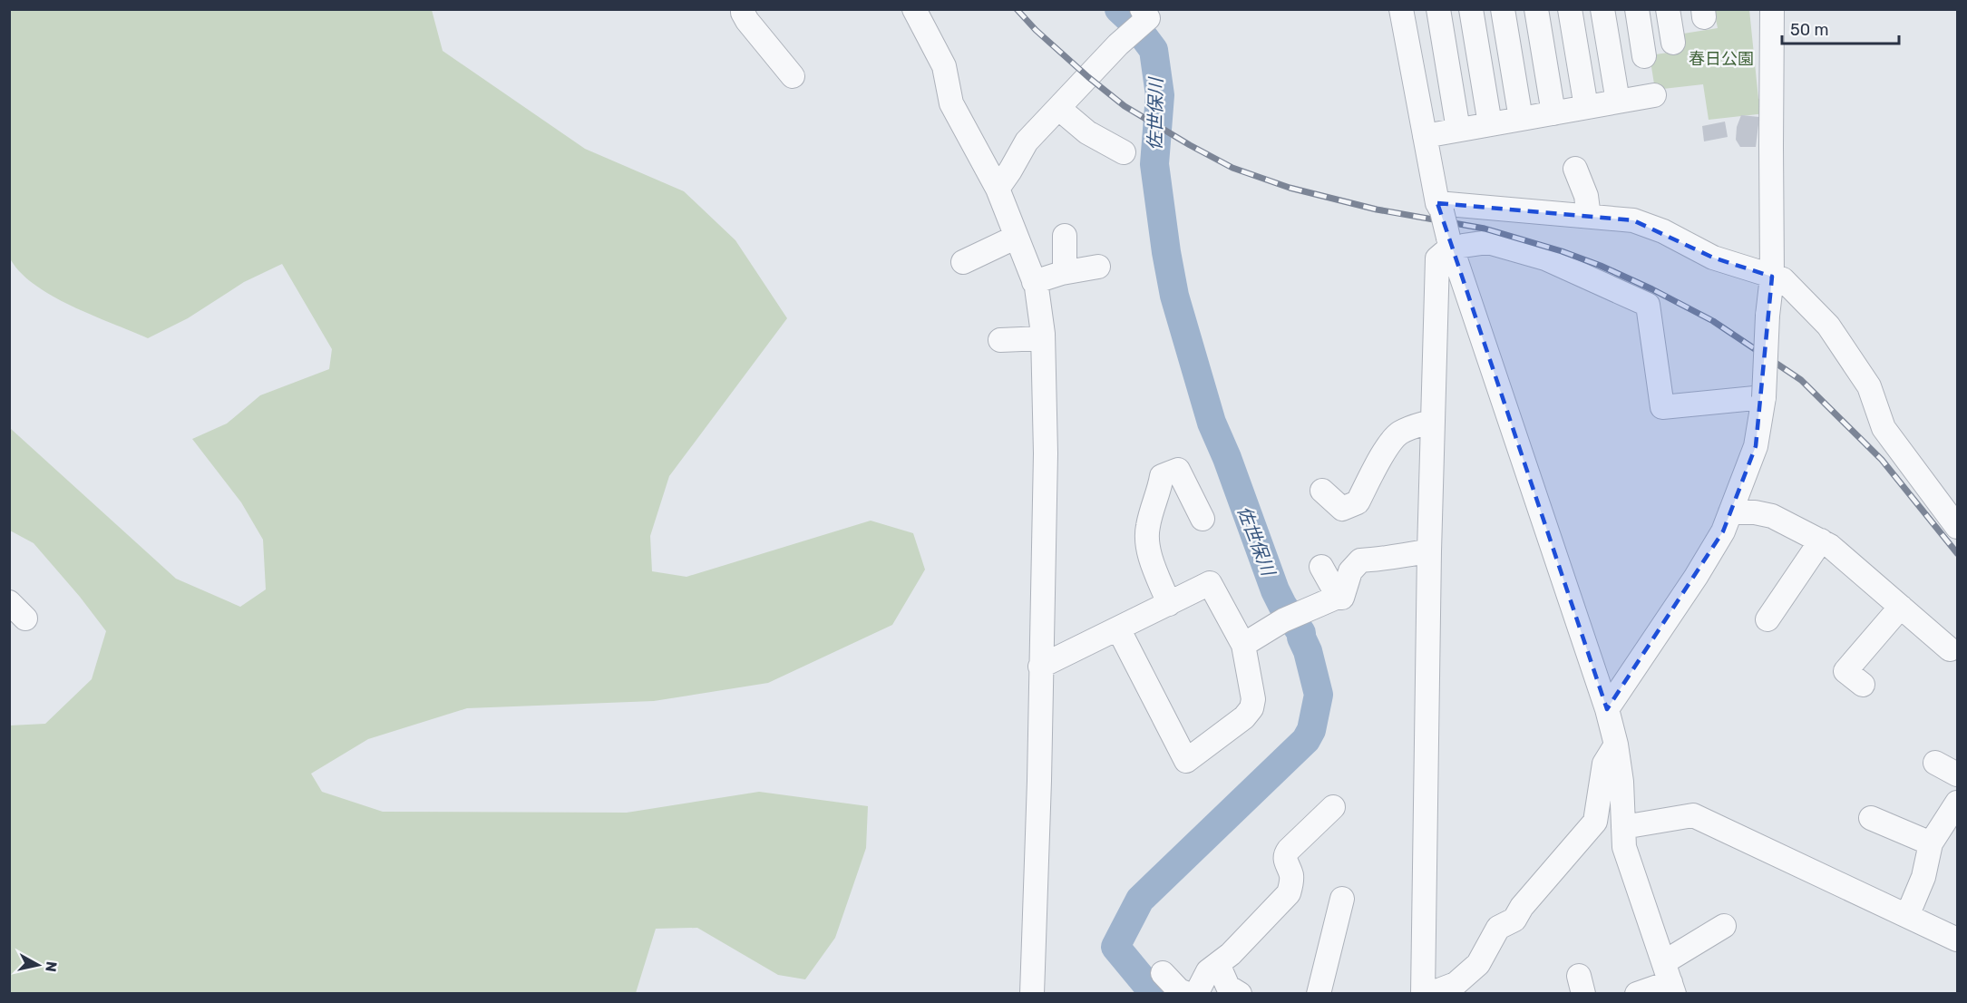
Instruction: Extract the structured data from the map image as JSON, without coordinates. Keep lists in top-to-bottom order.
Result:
{
  "water": ["佐世保川"],
  "parks": ["春日公園"],
  "scale_bar": "50 m",
  "north": "right"
}
